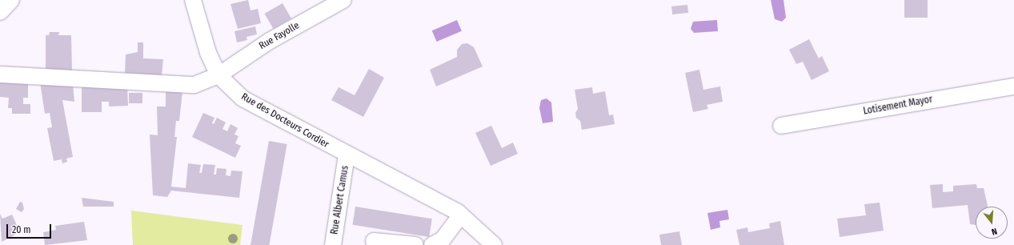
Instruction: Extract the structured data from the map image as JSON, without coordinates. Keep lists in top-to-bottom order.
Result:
{
  "streets": {
    "street": [
      "Rue Fayolle",
      "Lotisement Mayor",
      "Rue des Docteurs Cordier",
      "Rue Albert Camus"
    ]
  },
  "crossings": [
    ["Rue Fayolle", "Rue des Docteurs Cordier"],
    ["Rue des Docteurs Cordier", "Rue Albert Camus"]
  ],
  "scale_bar": "20 m",
  "north": "bottom"
}
